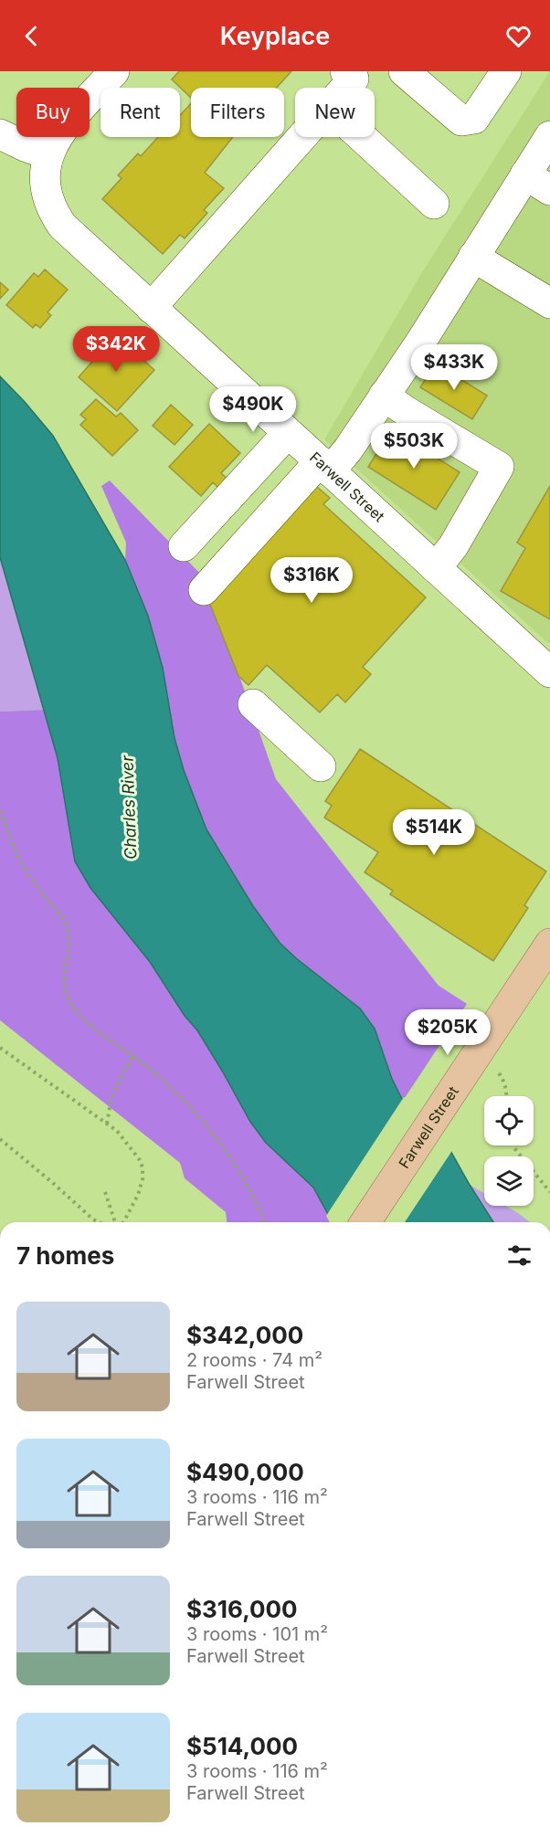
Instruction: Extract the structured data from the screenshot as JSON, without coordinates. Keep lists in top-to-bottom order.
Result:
{
  "streets": {
    "main road": ["Farwell Street"]
  },
  "water": ["Charles River"],
  "page": {
    "header": "Keyplace",
    "chip": [
      "Buy",
      "Rent",
      "Filters",
      "New"
    ],
    "price": [
      "$342K",
      "$433K",
      "$490K",
      "$503K",
      "$316K",
      "$514K",
      "$205K"
    ],
    "heading": "7 homes",
    "list": [
      {
        "name": "$342,000",
        "note": "2 rooms · 74 m² · Farwell Street"
      },
      {
        "name": "$490,000",
        "note": "3 rooms · 116 m² · Farwell Street"
      },
      {
        "name": "$316,000",
        "note": "3 rooms · 101 m² · Farwell Street"
      },
      {
        "name": "$514,000",
        "note": "3 rooms · 116 m² · Farwell Street"
      }
    ]
  }
}
